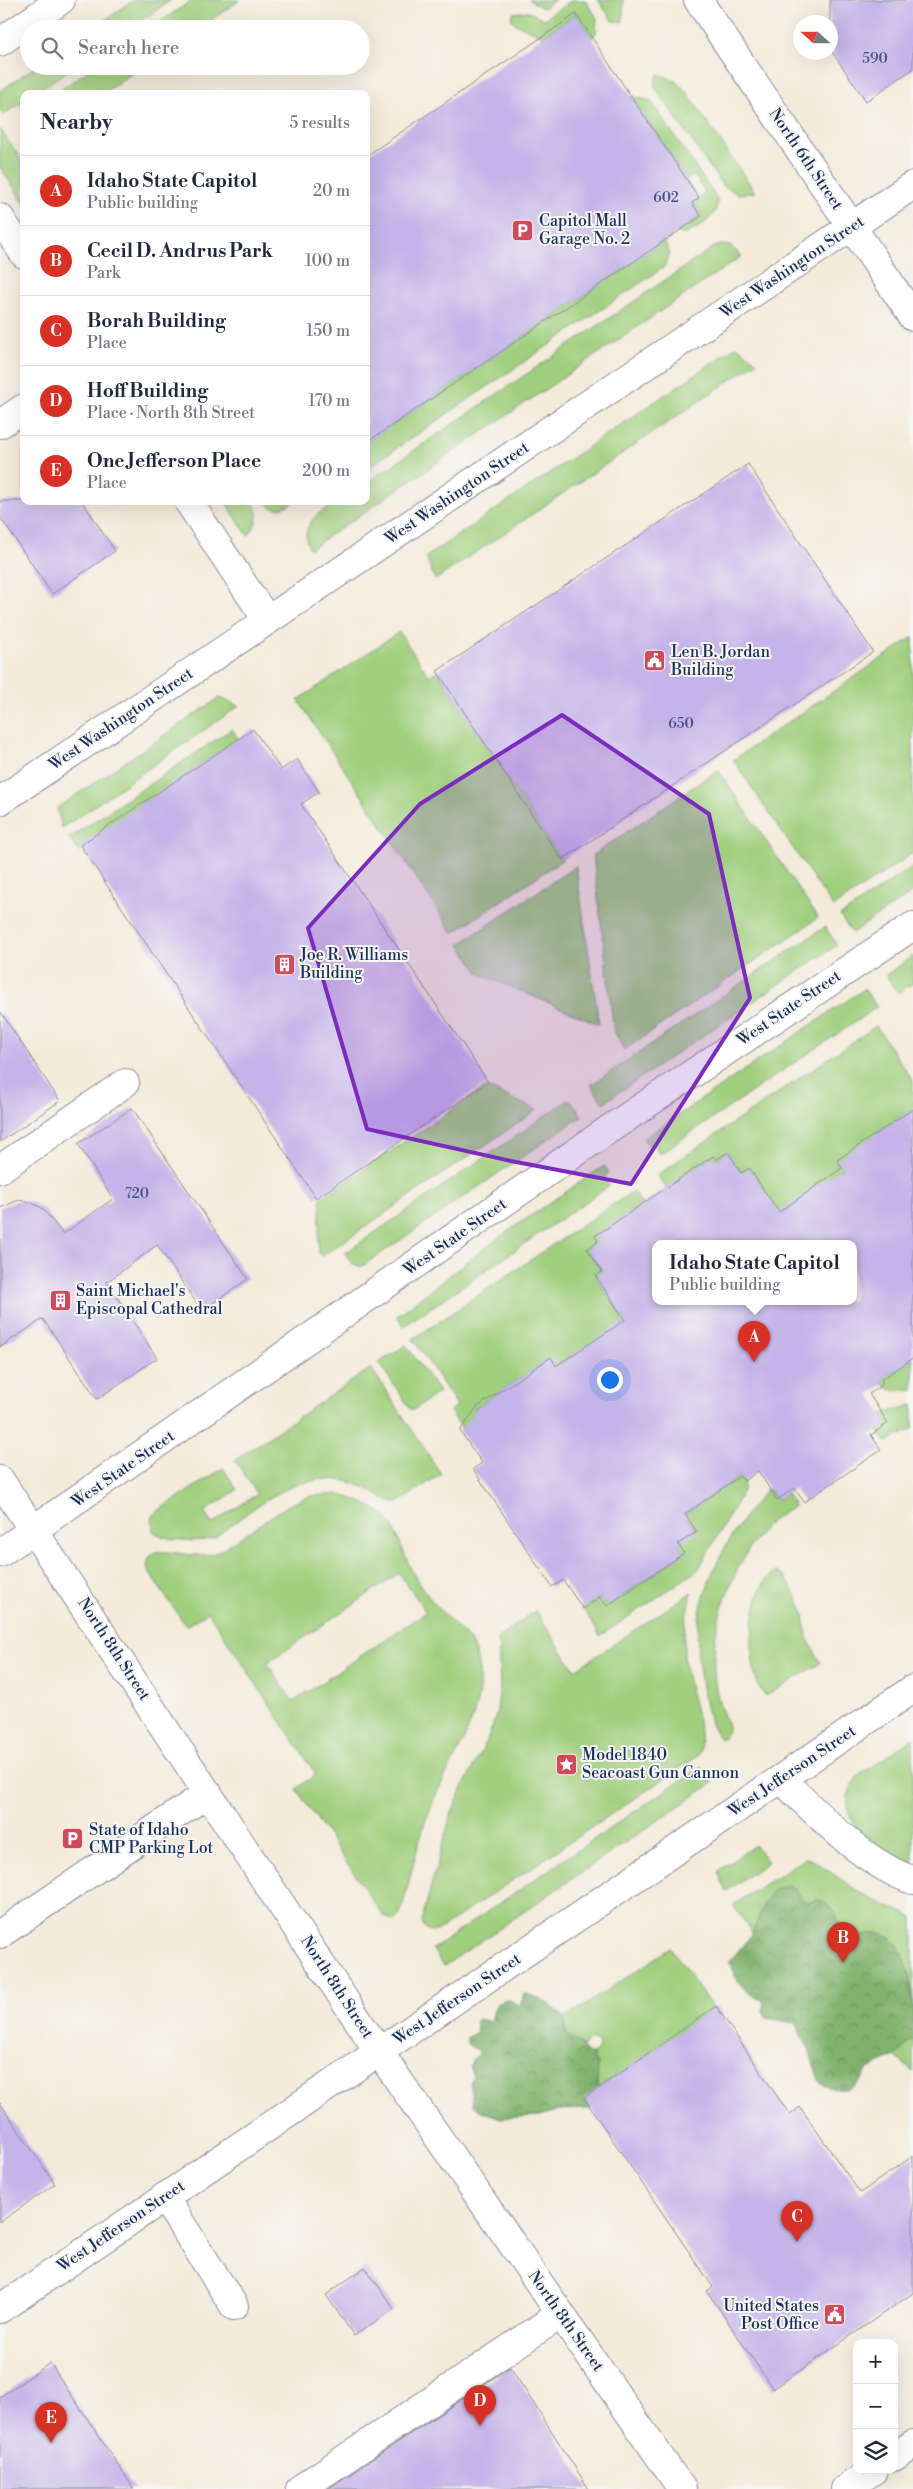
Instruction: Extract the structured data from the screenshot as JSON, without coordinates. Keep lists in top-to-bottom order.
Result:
{
  "streets": {
    "street": [
      "North 6th Street",
      "West Washington Street",
      "West State Street",
      "North 8th Street",
      "West Jefferson Street"
    ]
  },
  "crossings": [
    ["North 6th Street", "West Washington Street"],
    ["West State Street", "North 8th Street"],
    ["North 8th Street", "West Jefferson Street"]
  ],
  "places": {
    "parking": ["Capitol Mall Garage No. 2", "State of Idaho CMP Parking Lot"],
    "public building": ["Len B. Jordan Building", "United States Post Office"],
    "building": ["Joe R. Williams Building", "Saint Michael's Episcopal Cathedral"],
    "place": ["Model 1840 Seacoast Gun Cannon"]
  },
  "house_numbers": [
    "590",
    "602",
    "650",
    "720"
  ],
  "north": "left",
  "page": {
    "search": "Search here",
    "heading": ["Nearby", "5 results"],
    "list": [
      {
        "mark": "A",
        "name": "Idaho State Capitol",
        "note": "Public building",
        "value": "20 m"
      },
      {
        "mark": "B",
        "name": "Cecil D. Andrus Park",
        "note": "Park",
        "value": "100 m"
      },
      {
        "mark": "C",
        "name": "Borah Building",
        "note": "Place",
        "value": "150 m"
      },
      {
        "mark": "D",
        "name": "Hoff Building",
        "note": "Place · North 8th Street",
        "value": "170 m"
      },
      {
        "mark": "E",
        "name": "One Jefferson Place",
        "note": "Place",
        "value": "200 m"
      }
    ],
    "popup": ["Idaho State Capitol", "Public building"],
    "pins": [
      "A",
      "B",
      "C",
      "D",
      "E"
    ],
    "map_buttons": ["+", "−"]
  }
}
